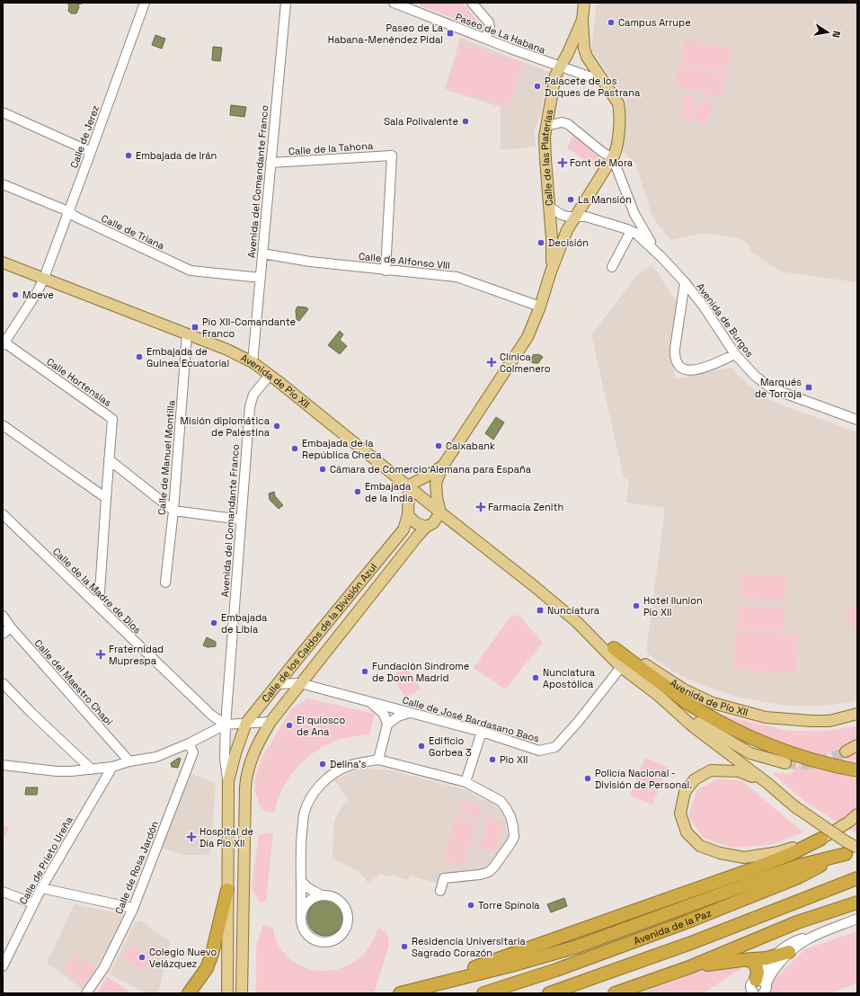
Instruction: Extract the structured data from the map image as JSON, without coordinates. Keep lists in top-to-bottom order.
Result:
{
  "streets": {
    "highway": ["Avenida de la Paz"],
    "main road": ["Calle de las Platerías", "Avenida de Pío XII", "Calle de los Caídos de la División Azul"],
    "street": [
      "Paseo de La Habana",
      "Calle de Jerez",
      "Calle de la Tahona",
      "Avenida del Comandante Franco",
      "Calle de Triana",
      "Calle de Alfonso VIII",
      "Avenida de Burgos",
      "Calle Hortensias",
      "Calle de Manuel Montilla",
      "Calle de la Madre de Dios",
      "Calle del Maestro Chapí",
      "Calle de José Bardasano Baos",
      "Calle de Prieto Ureña",
      "Calle de Rosa Jardón"
    ]
  },
  "crossings": [
    ["Paseo de La Habana", "Calle de las Platerías"],
    ["Calle de Jerez", "Calle de Triana"],
    ["Calle de Jerez", "Calle Hortensias"],
    ["Calle de Jerez", "Avenida de Pío XII"],
    ["Calle de la Tahona", "Avenida del Comandante Franco"],
    ["Calle de la Tahona", "Calle de Alfonso VIII"],
    ["Avenida del Comandante Franco", "Calle de Triana"],
    ["Avenida del Comandante Franco", "Calle de Alfonso VIII"],
    ["Avenida del Comandante Franco", "Avenida de Pío XII"],
    ["Avenida del Comandante Franco", "Calle de la Madre de Dios"],
    ["Avenida del Comandante Franco", "Calle de los Caídos de la División Azul"],
    ["Calle Hortensias", "Calle de la Madre de Dios"],
    ["Avenida de Pío XII", "Calle de Manuel Montilla"],
    ["Avenida de Pío XII", "Calle de José Bardasano Baos"],
    ["Avenida de Pío XII", "Avenida de la Paz"],
    ["Calle de los Caídos de la División Azul", "Calle de José Bardasano Baos"]
  ],
  "places": {
    "other": [
      "Campus Arrupe",
      "Palacete de los Duques de Pastrana",
      "Sala Polivalente",
      "Embajada de Irán",
      "La Mansión",
      "Decisión",
      "Moeve",
      "Embajada de Guinea Ecuatorial",
      "Misión diplomática de Palestina",
      "Caixabank",
      "Embajada de la República Checa",
      "Cámara de Comercio Alemana para España",
      "Embajada de la India",
      "Hotel Ilunion Pío XII",
      "Embajada de Libia",
      "Fundación Síndrome de Down Madrid",
      "Nunciatura Apostólica",
      "El quiosco de Ana",
      "Edificio Gorbea 3",
      "Pio XII",
      "Delina's",
      "Policía Nacional - División de Personal.",
      "Torre Spínola",
      "Residencia Universitaria Sagrado Corazón",
      "Colegio Nuevo Velázquez"
    ],
    "transit": [
      "Paseo de La Habana-Menéndez Pidal",
      "Pío XII-Comandante Franco",
      "Marqués de Torroja",
      "Nunciatura"
    ],
    "health": [
      "Font de Mora",
      "Clínica Colmenero",
      "Farmacia Zenith",
      "Fraternidad Muprespa",
      "Hospital de Día Pio XII"
    ]
  },
  "north": "right"
}
